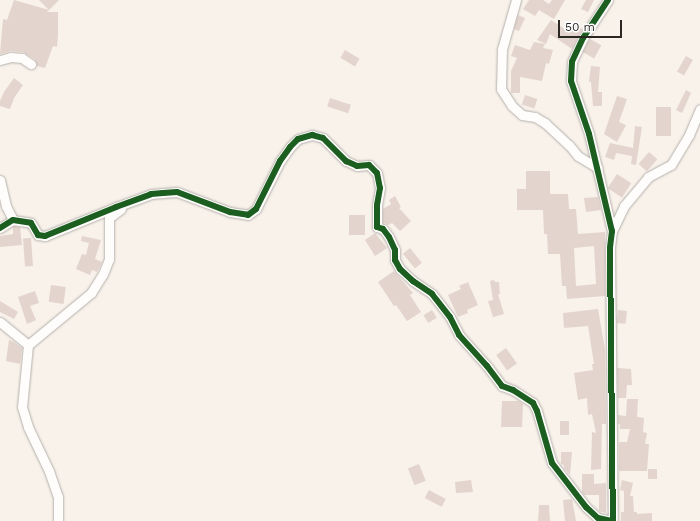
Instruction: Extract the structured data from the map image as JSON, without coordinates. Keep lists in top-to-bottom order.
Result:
{
  "scale_bar": "50 m"
}
